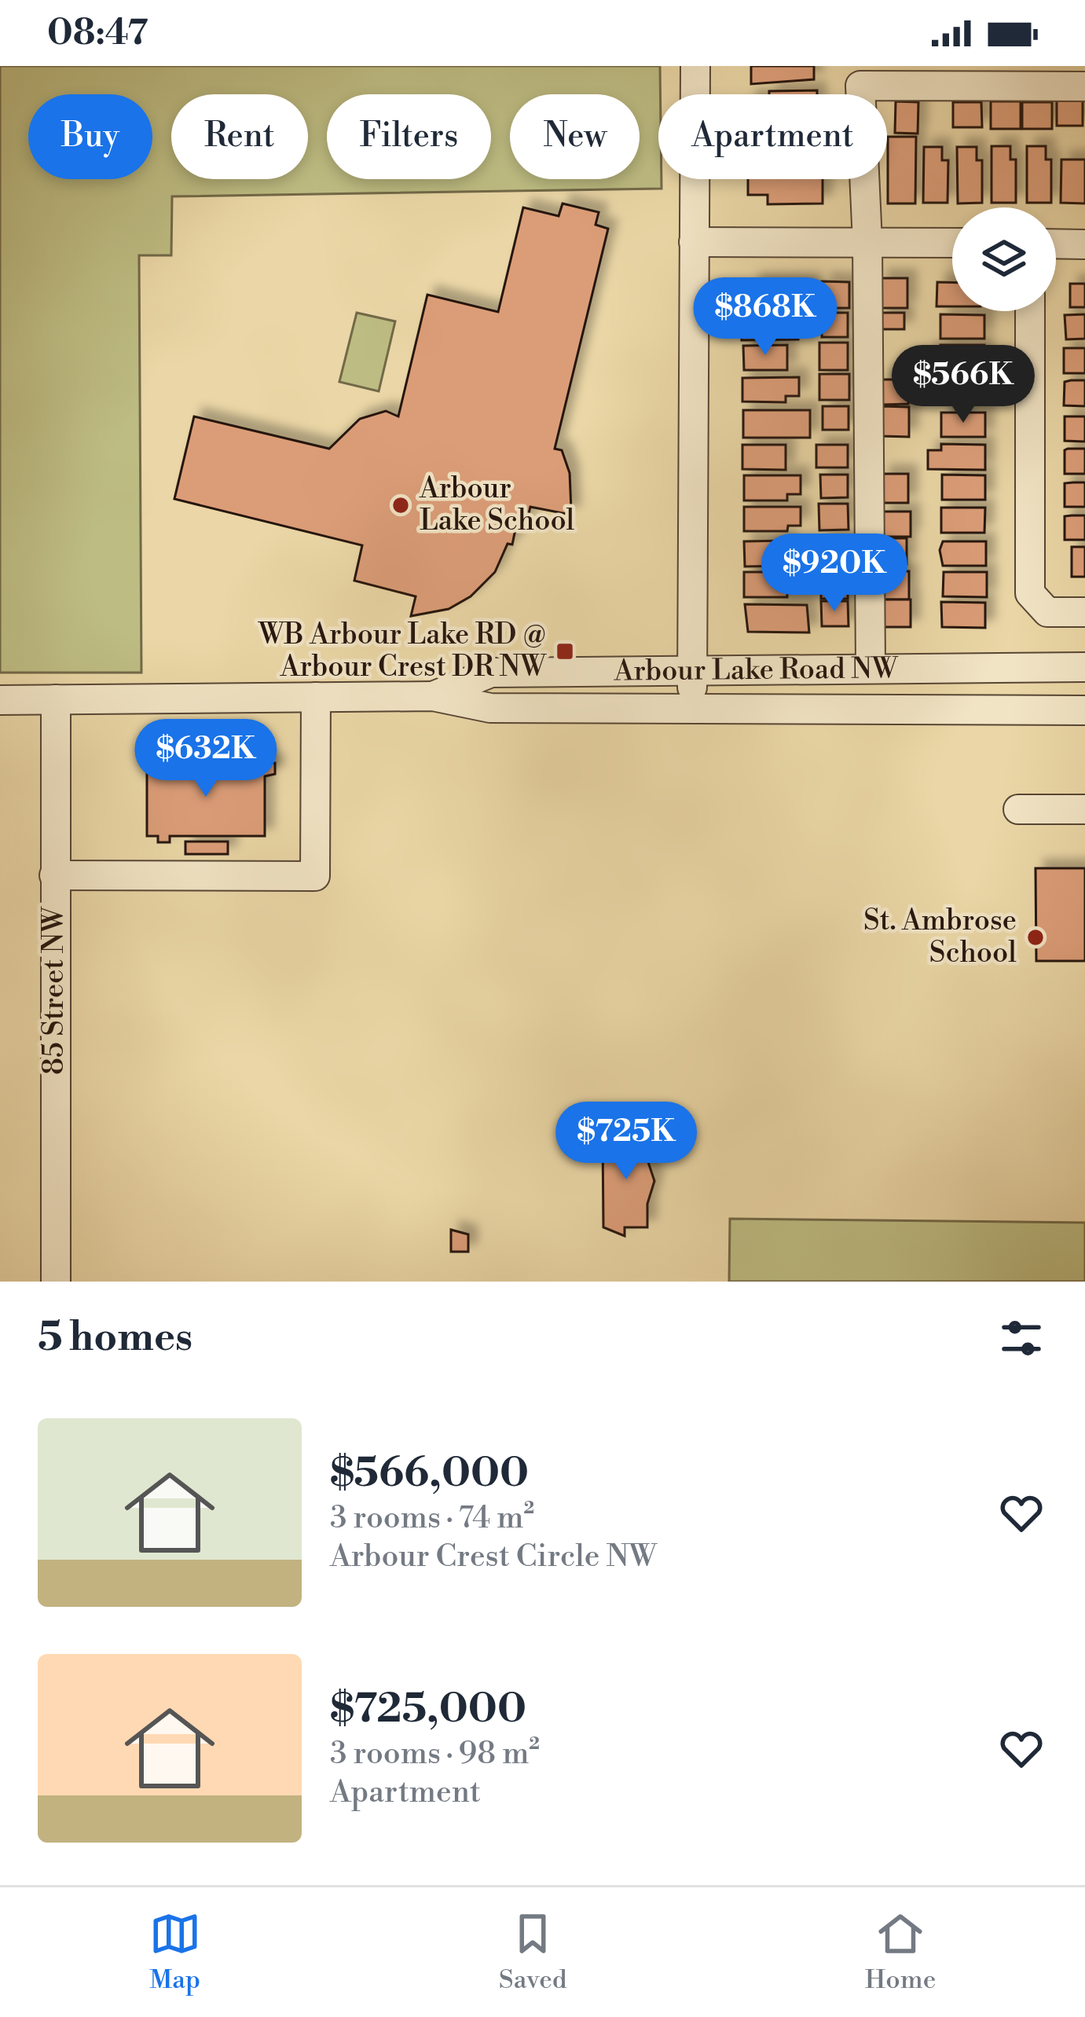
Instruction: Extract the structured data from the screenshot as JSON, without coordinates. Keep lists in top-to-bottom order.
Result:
{
  "streets": {
    "street": ["Arbour Lake Road NW", "85 Street NW"]
  },
  "crossings": [
    ["Arbour Lake Road NW", "85 Street NW"]
  ],
  "places": {
    "other": ["Arbour Lake School", "St. Ambrose School"],
    "transit": ["WB Arbour Lake RD @ Arbour Crest DR NW"]
  },
  "page": {
    "status": "08:47",
    "chip": [
      "Buy",
      "Rent",
      "Filters",
      "New",
      "Apartment"
    ],
    "price": [
      "$868K",
      "$566K",
      "$920K",
      "$632K",
      "$725K"
    ],
    "heading": "5 homes",
    "list": [
      {
        "name": "$566,000",
        "note": "3 rooms · 74 m² · Arbour Crest Circle NW"
      },
      {
        "name": "$725,000",
        "note": "3 rooms · 98 m² · Apartment"
      }
    ],
    "tabs": ["Map", "Saved", "Home"]
  }
}
